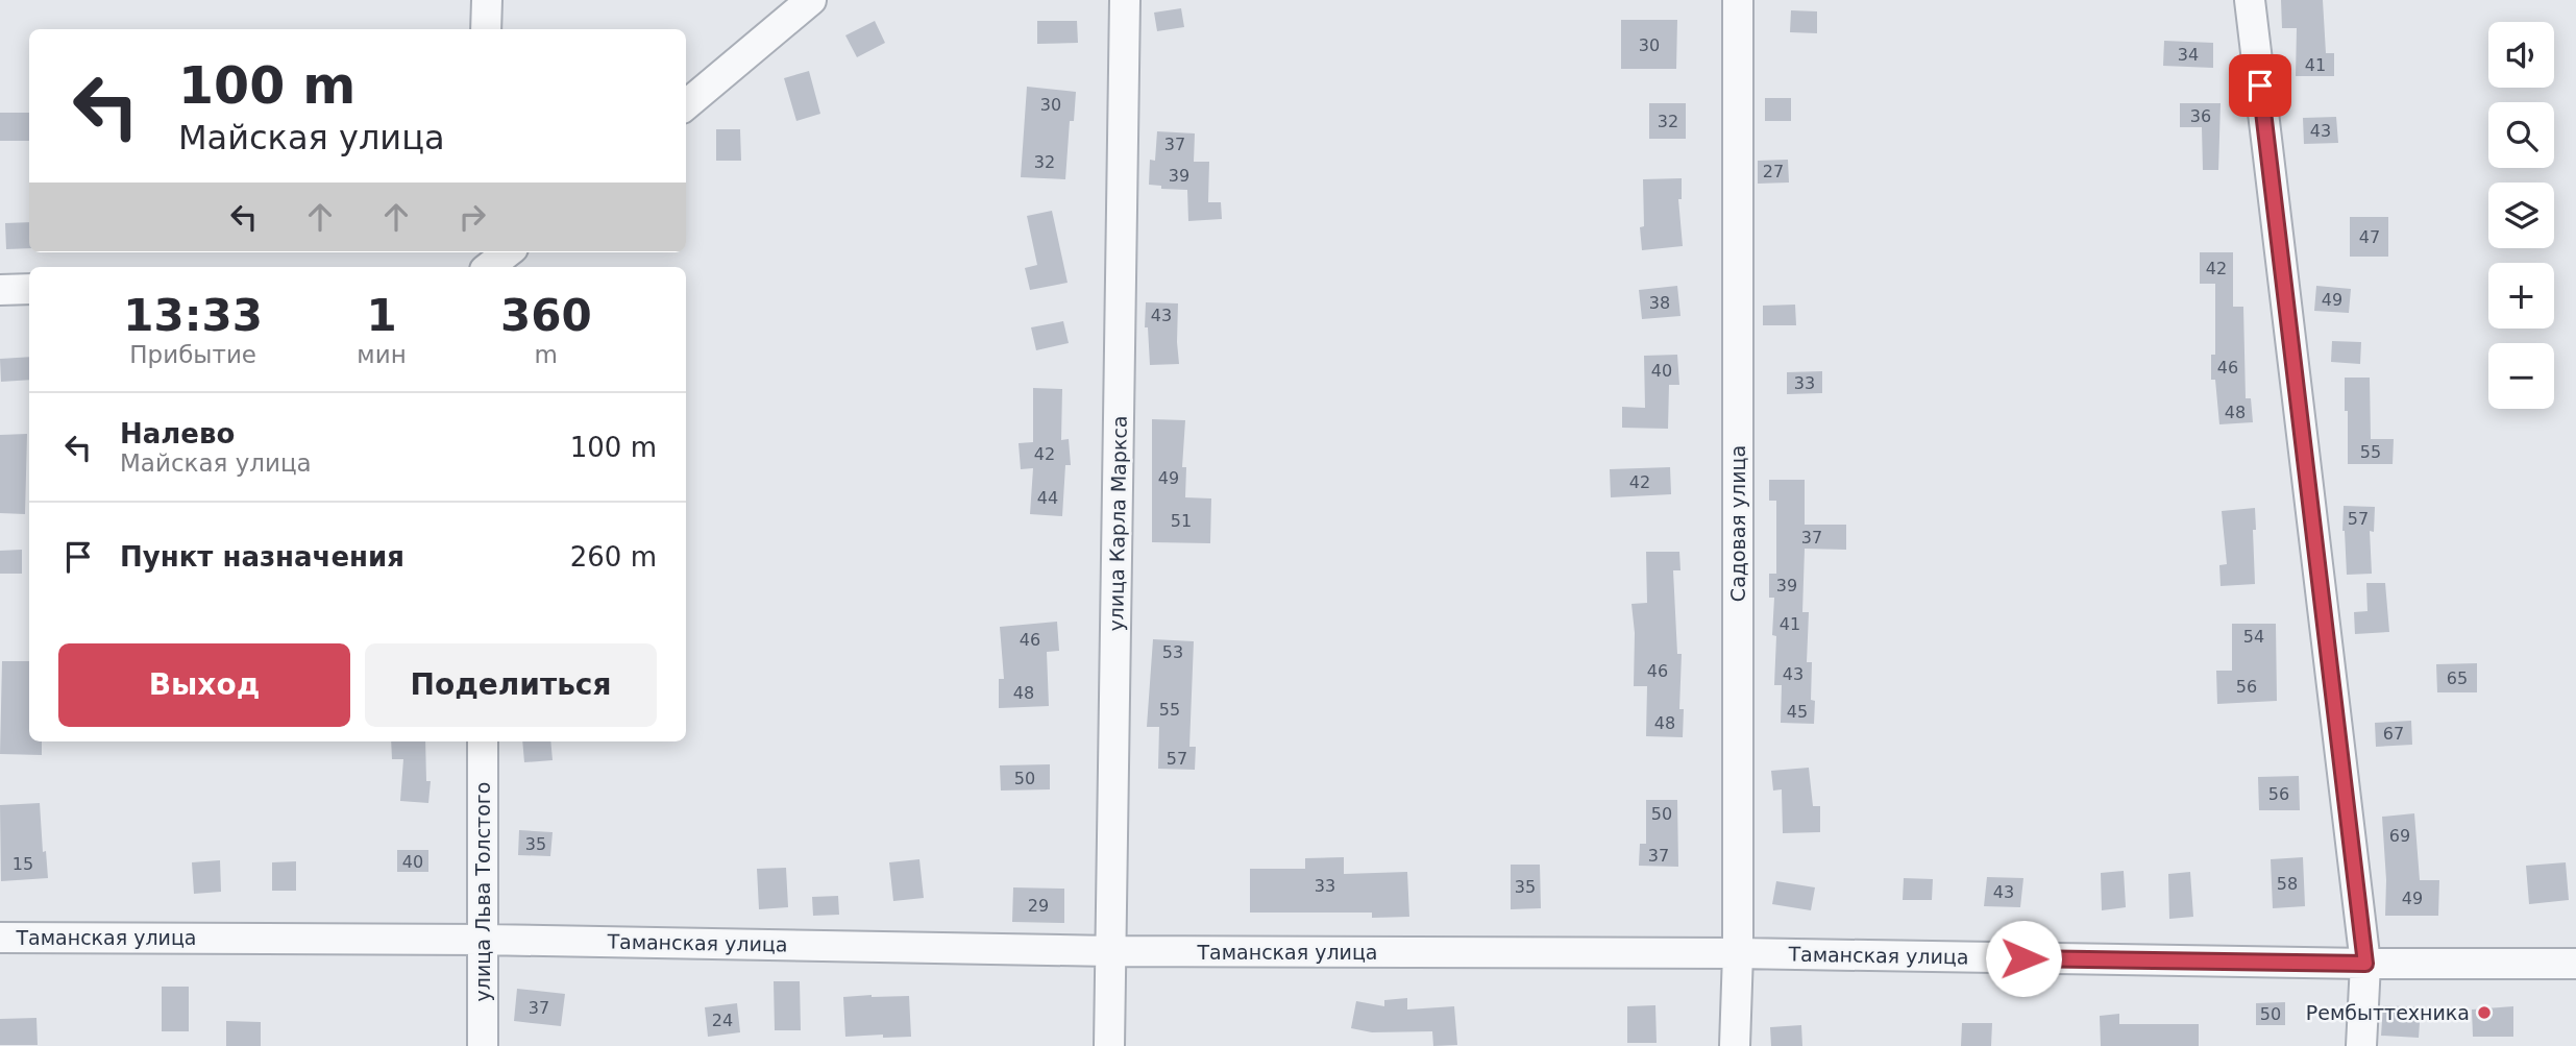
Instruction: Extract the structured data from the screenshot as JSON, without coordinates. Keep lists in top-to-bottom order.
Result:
{
  "streets": {
    "street": [
      "улица Карла Маркса",
      "Садовая улица",
      "улица Льва Толстого",
      "Таманская улица"
    ]
  },
  "crossings": [
    ["улица Карла Маркса", "Таманская улица"],
    ["Садовая улица", "Таманская улица"],
    ["улица Льва Толстого", "Таманская улица"]
  ],
  "places": ["Рембыттехника"],
  "house_numbers": [
    "30",
    "34",
    "41",
    "30",
    "36",
    "32",
    "43",
    "37",
    "32",
    "27",
    "39",
    "47",
    "42",
    "49",
    "38",
    "43",
    "46",
    "40",
    "33",
    "48",
    "55",
    "42",
    "49",
    "42",
    "44",
    "57",
    "51",
    "37",
    "39",
    "41",
    "54",
    "46",
    "53",
    "46",
    "43",
    "65",
    "56",
    "48",
    "55",
    "45",
    "48",
    "67",
    "57",
    "50",
    "56",
    "50",
    "69",
    "35",
    "37",
    "40",
    "15",
    "58",
    "33",
    "35",
    "43",
    "49",
    "29",
    "37",
    "50",
    "24"
  ],
  "page": {
    "map_buttons": ["+", "−"],
    "turn": ["100 m", "Майская улица"],
    "eta": [
      "13:33",
      "Прибытие",
      "1",
      "мин",
      "360",
      "m"
    ],
    "list": [
      {
        "name": "Налево",
        "note": "Майская улица",
        "value": "100 m"
      },
      {
        "name": "Пункт назначения",
        "value": "260 m"
      }
    ],
    "buttons": ["Выход", "Поделиться"]
  }
}
